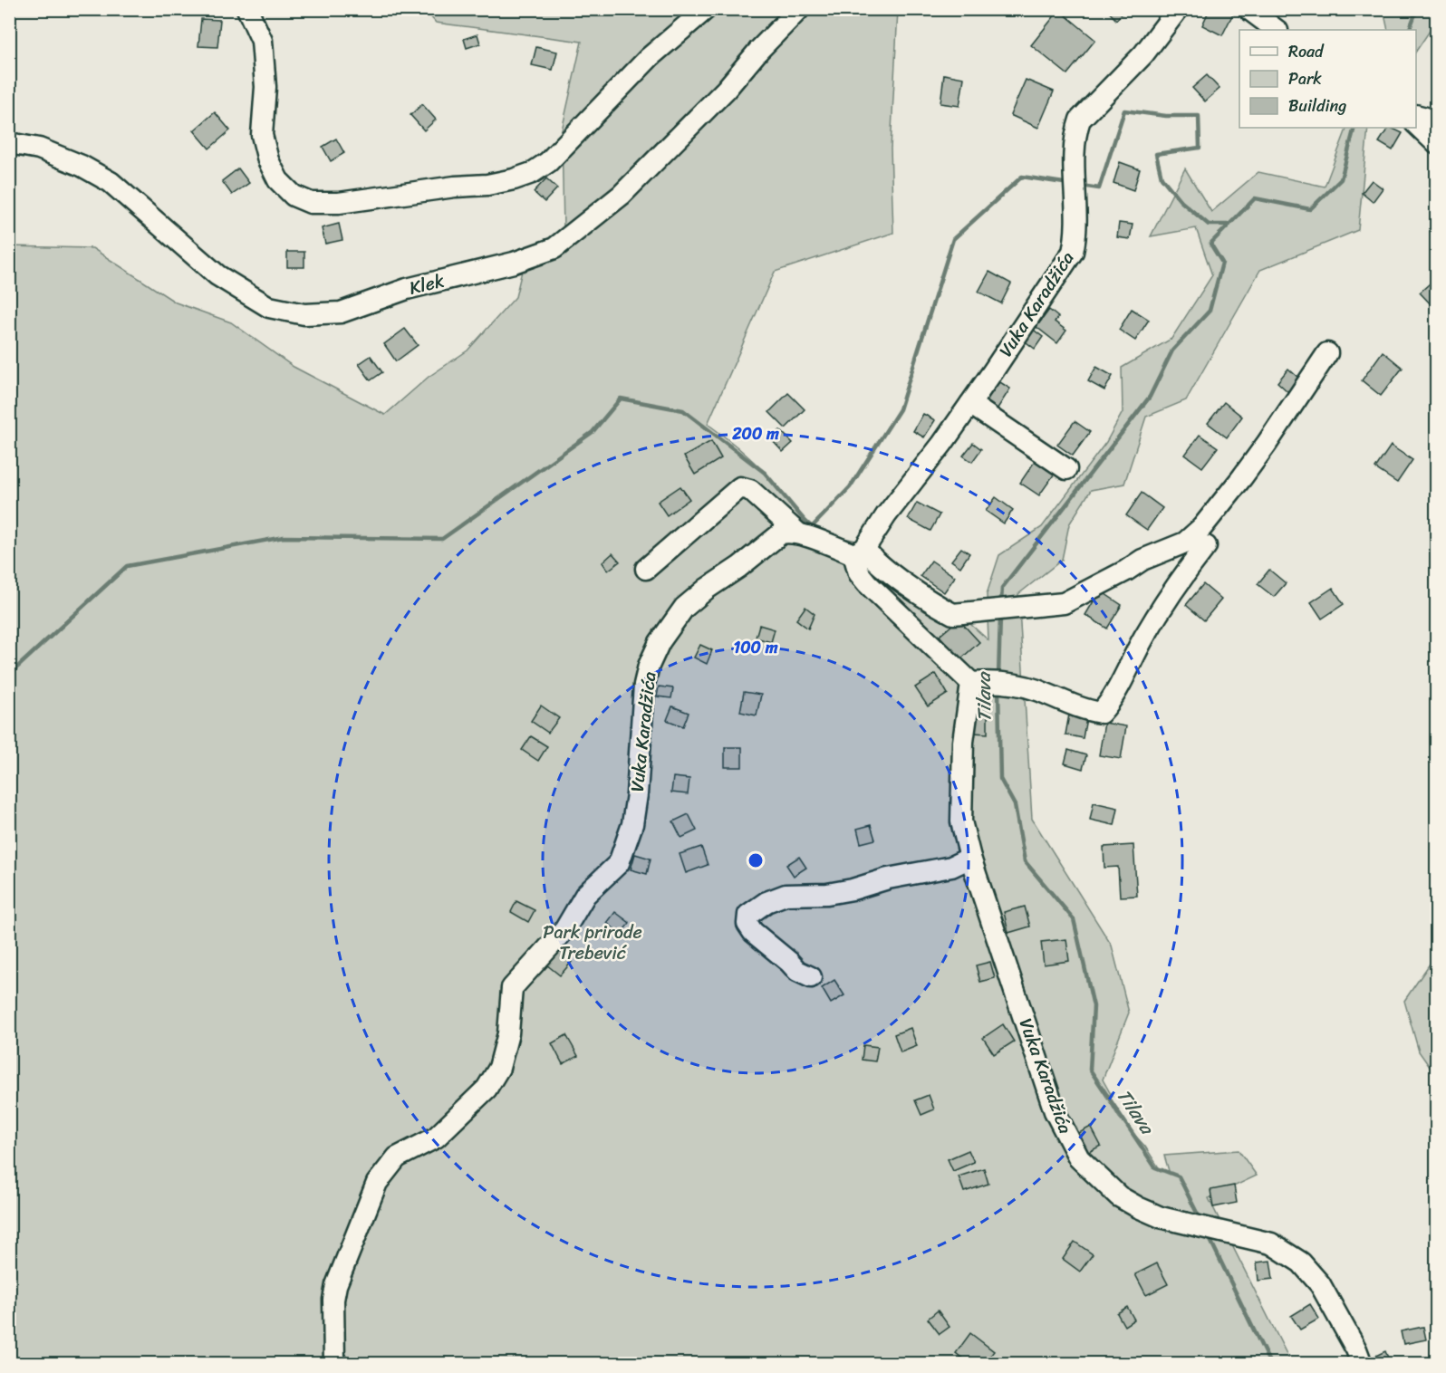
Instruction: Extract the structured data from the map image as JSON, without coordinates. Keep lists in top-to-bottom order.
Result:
{
  "streets": {
    "street": ["Klek", "Vuka Karadžića"]
  },
  "water": ["Tilava"],
  "parks": ["Park prirode Trebević"],
  "legend": ["Road", "Park", "Building"],
  "rings": ["200 m", "100 m"]
}
